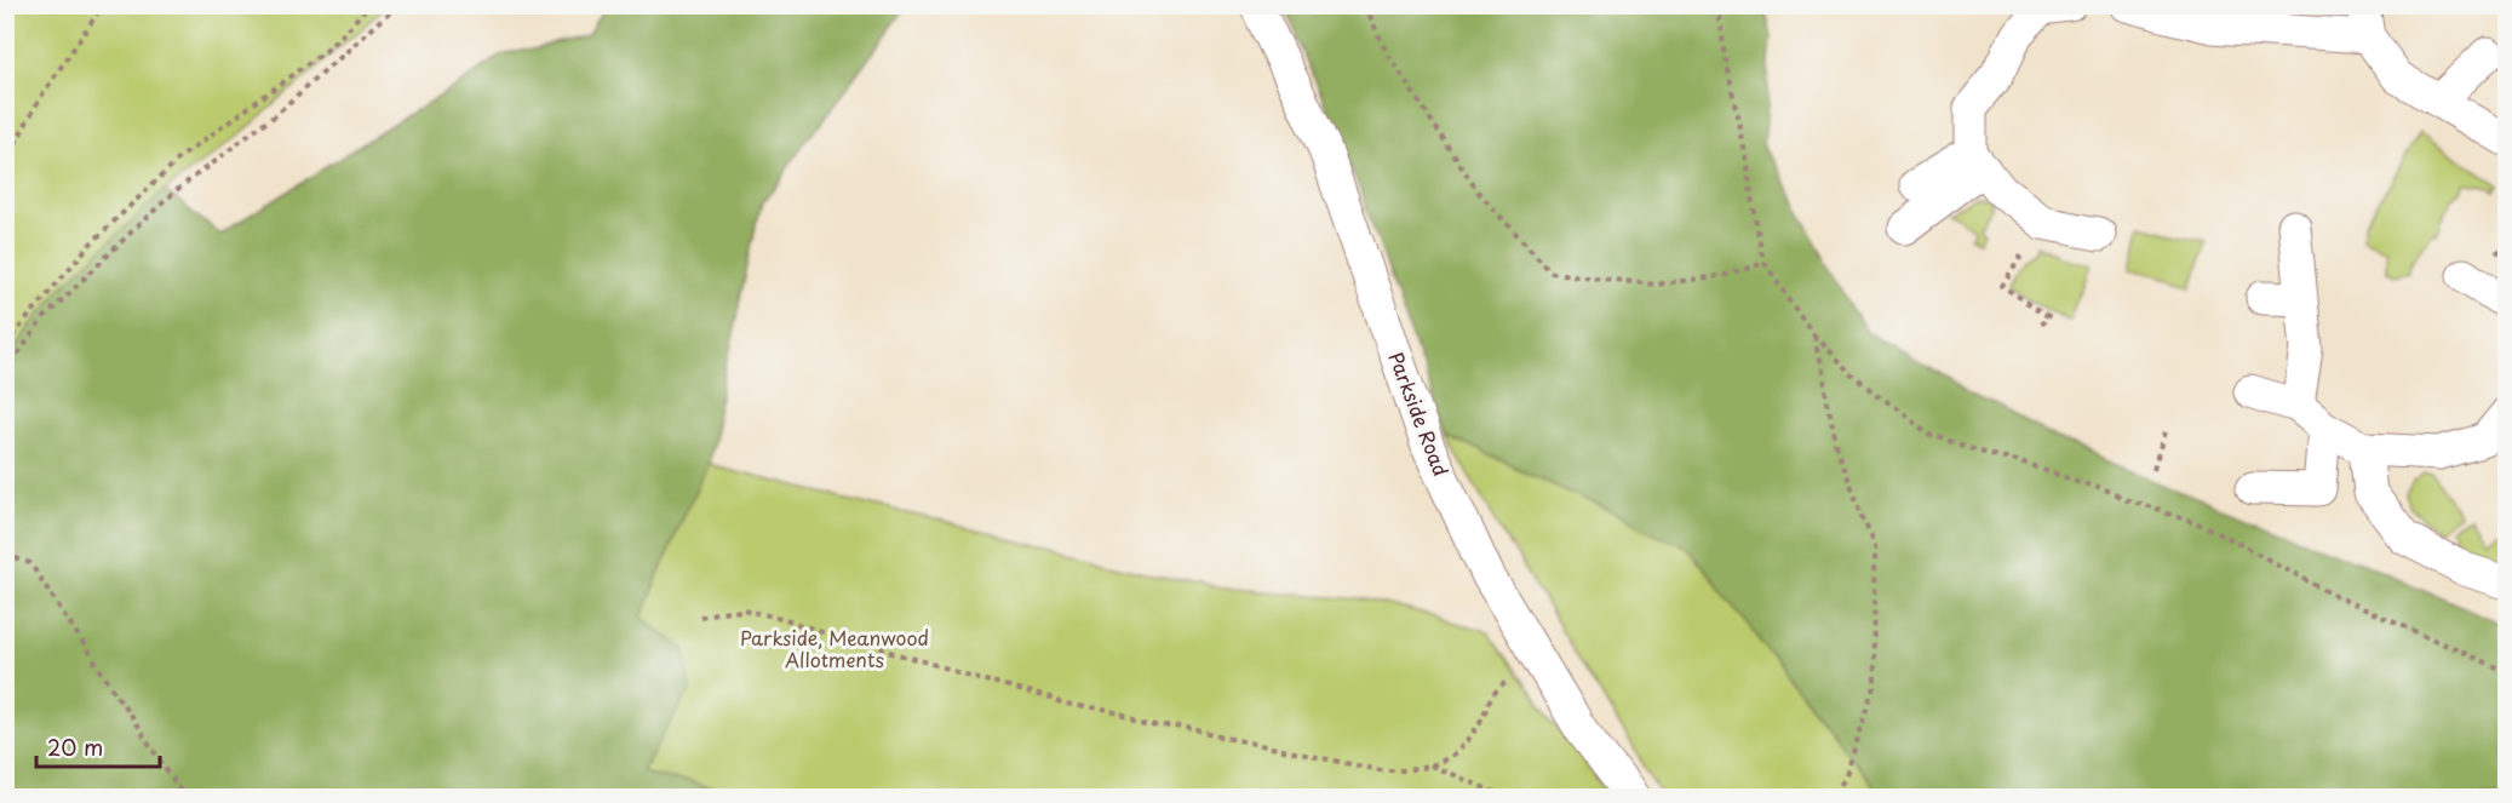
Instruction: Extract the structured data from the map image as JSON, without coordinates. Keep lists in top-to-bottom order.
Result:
{
  "streets": {
    "street": ["Parkside Road"]
  },
  "parks": ["Parkside, Meanwood Allotments"],
  "scale_bar": "20 m"
}
